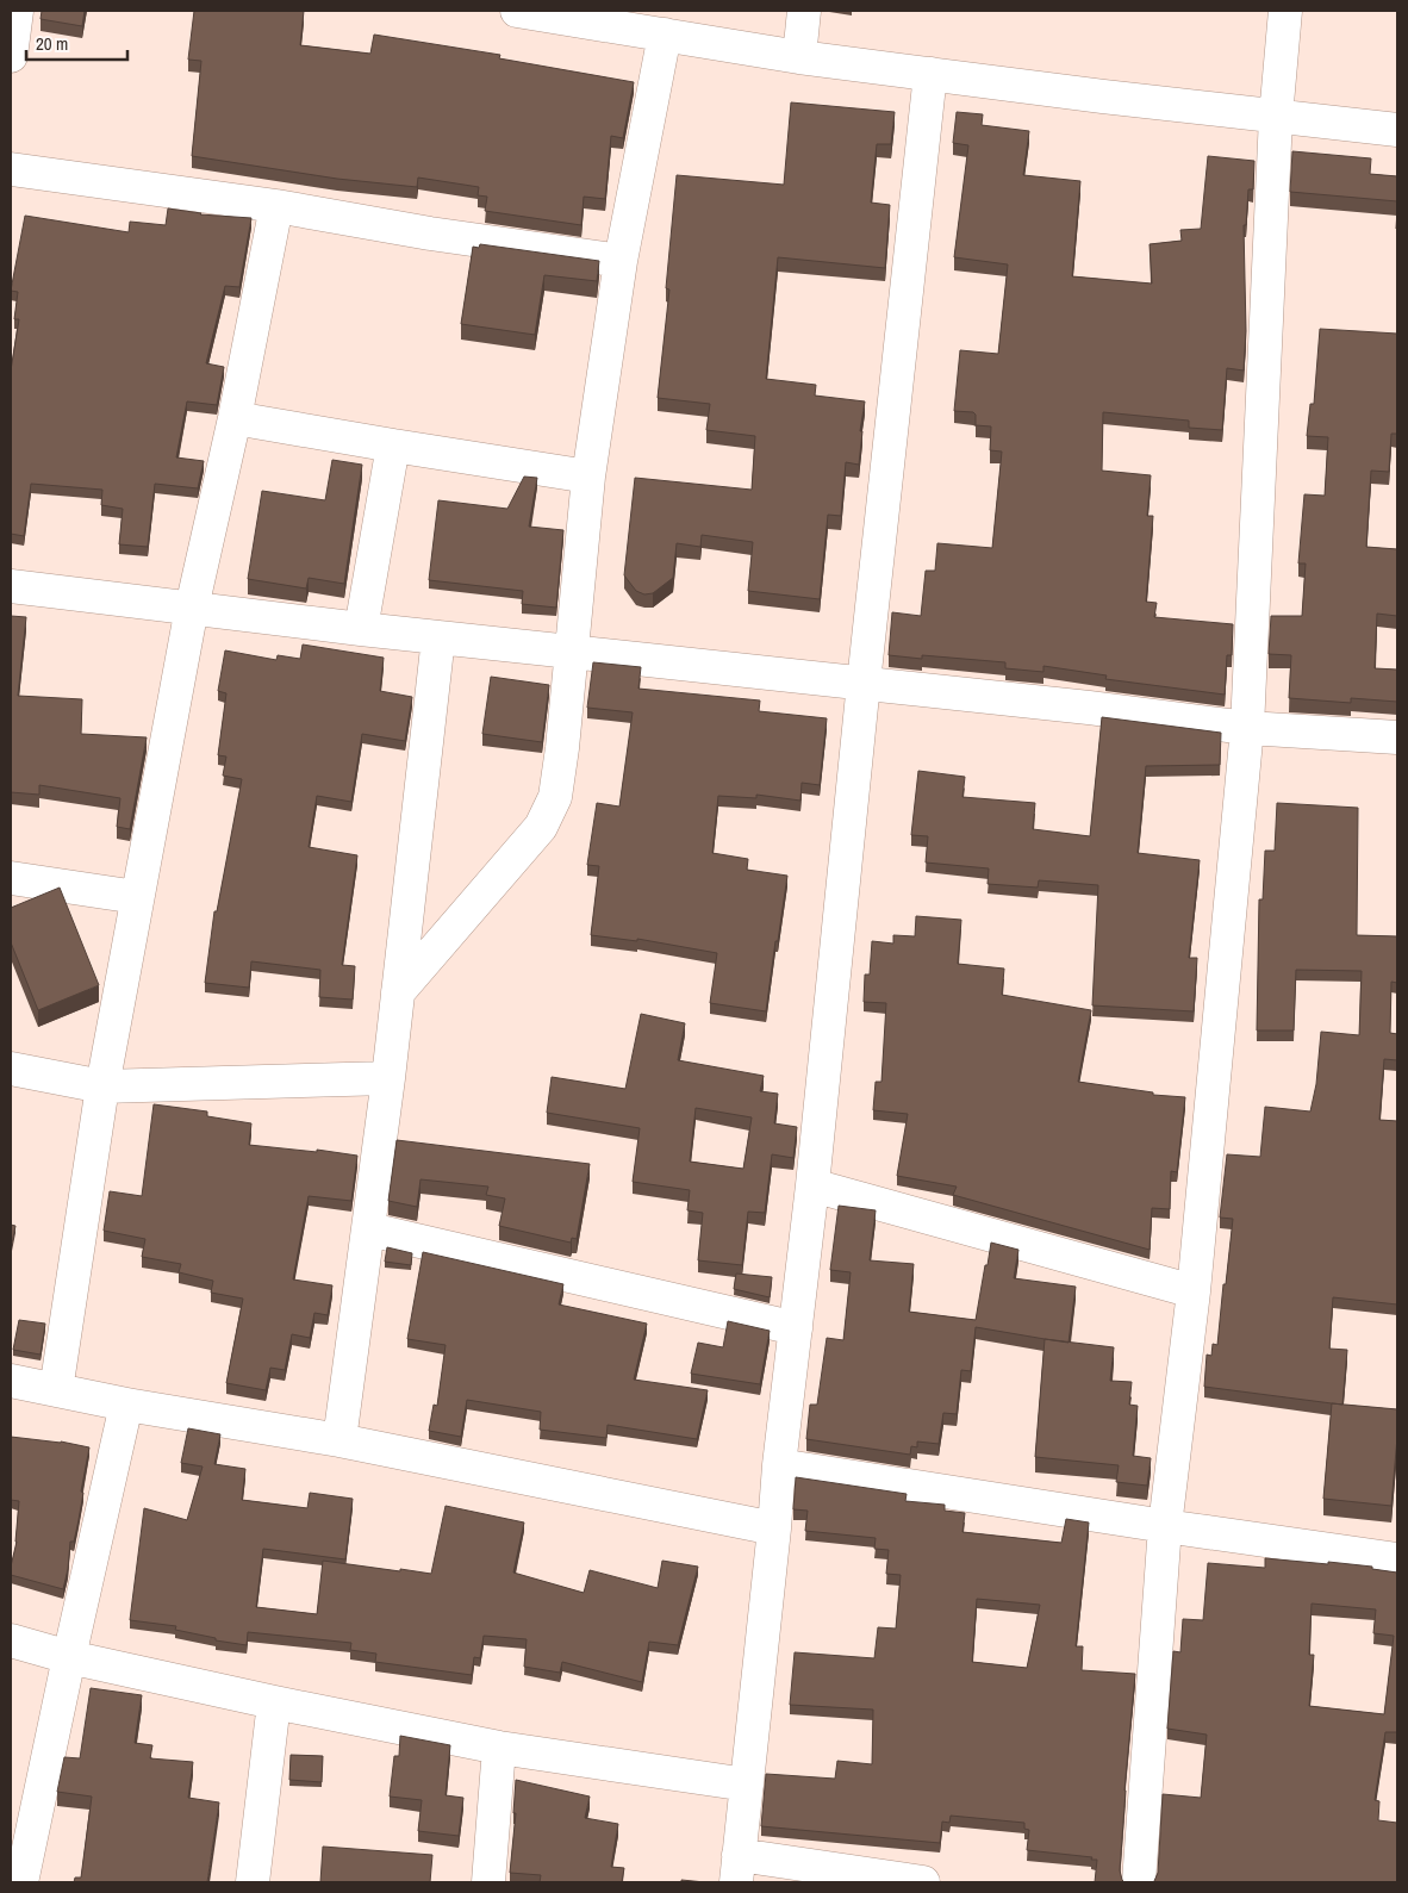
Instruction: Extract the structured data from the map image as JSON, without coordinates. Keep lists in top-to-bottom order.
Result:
{
  "scale_bar": "20 m"
}
